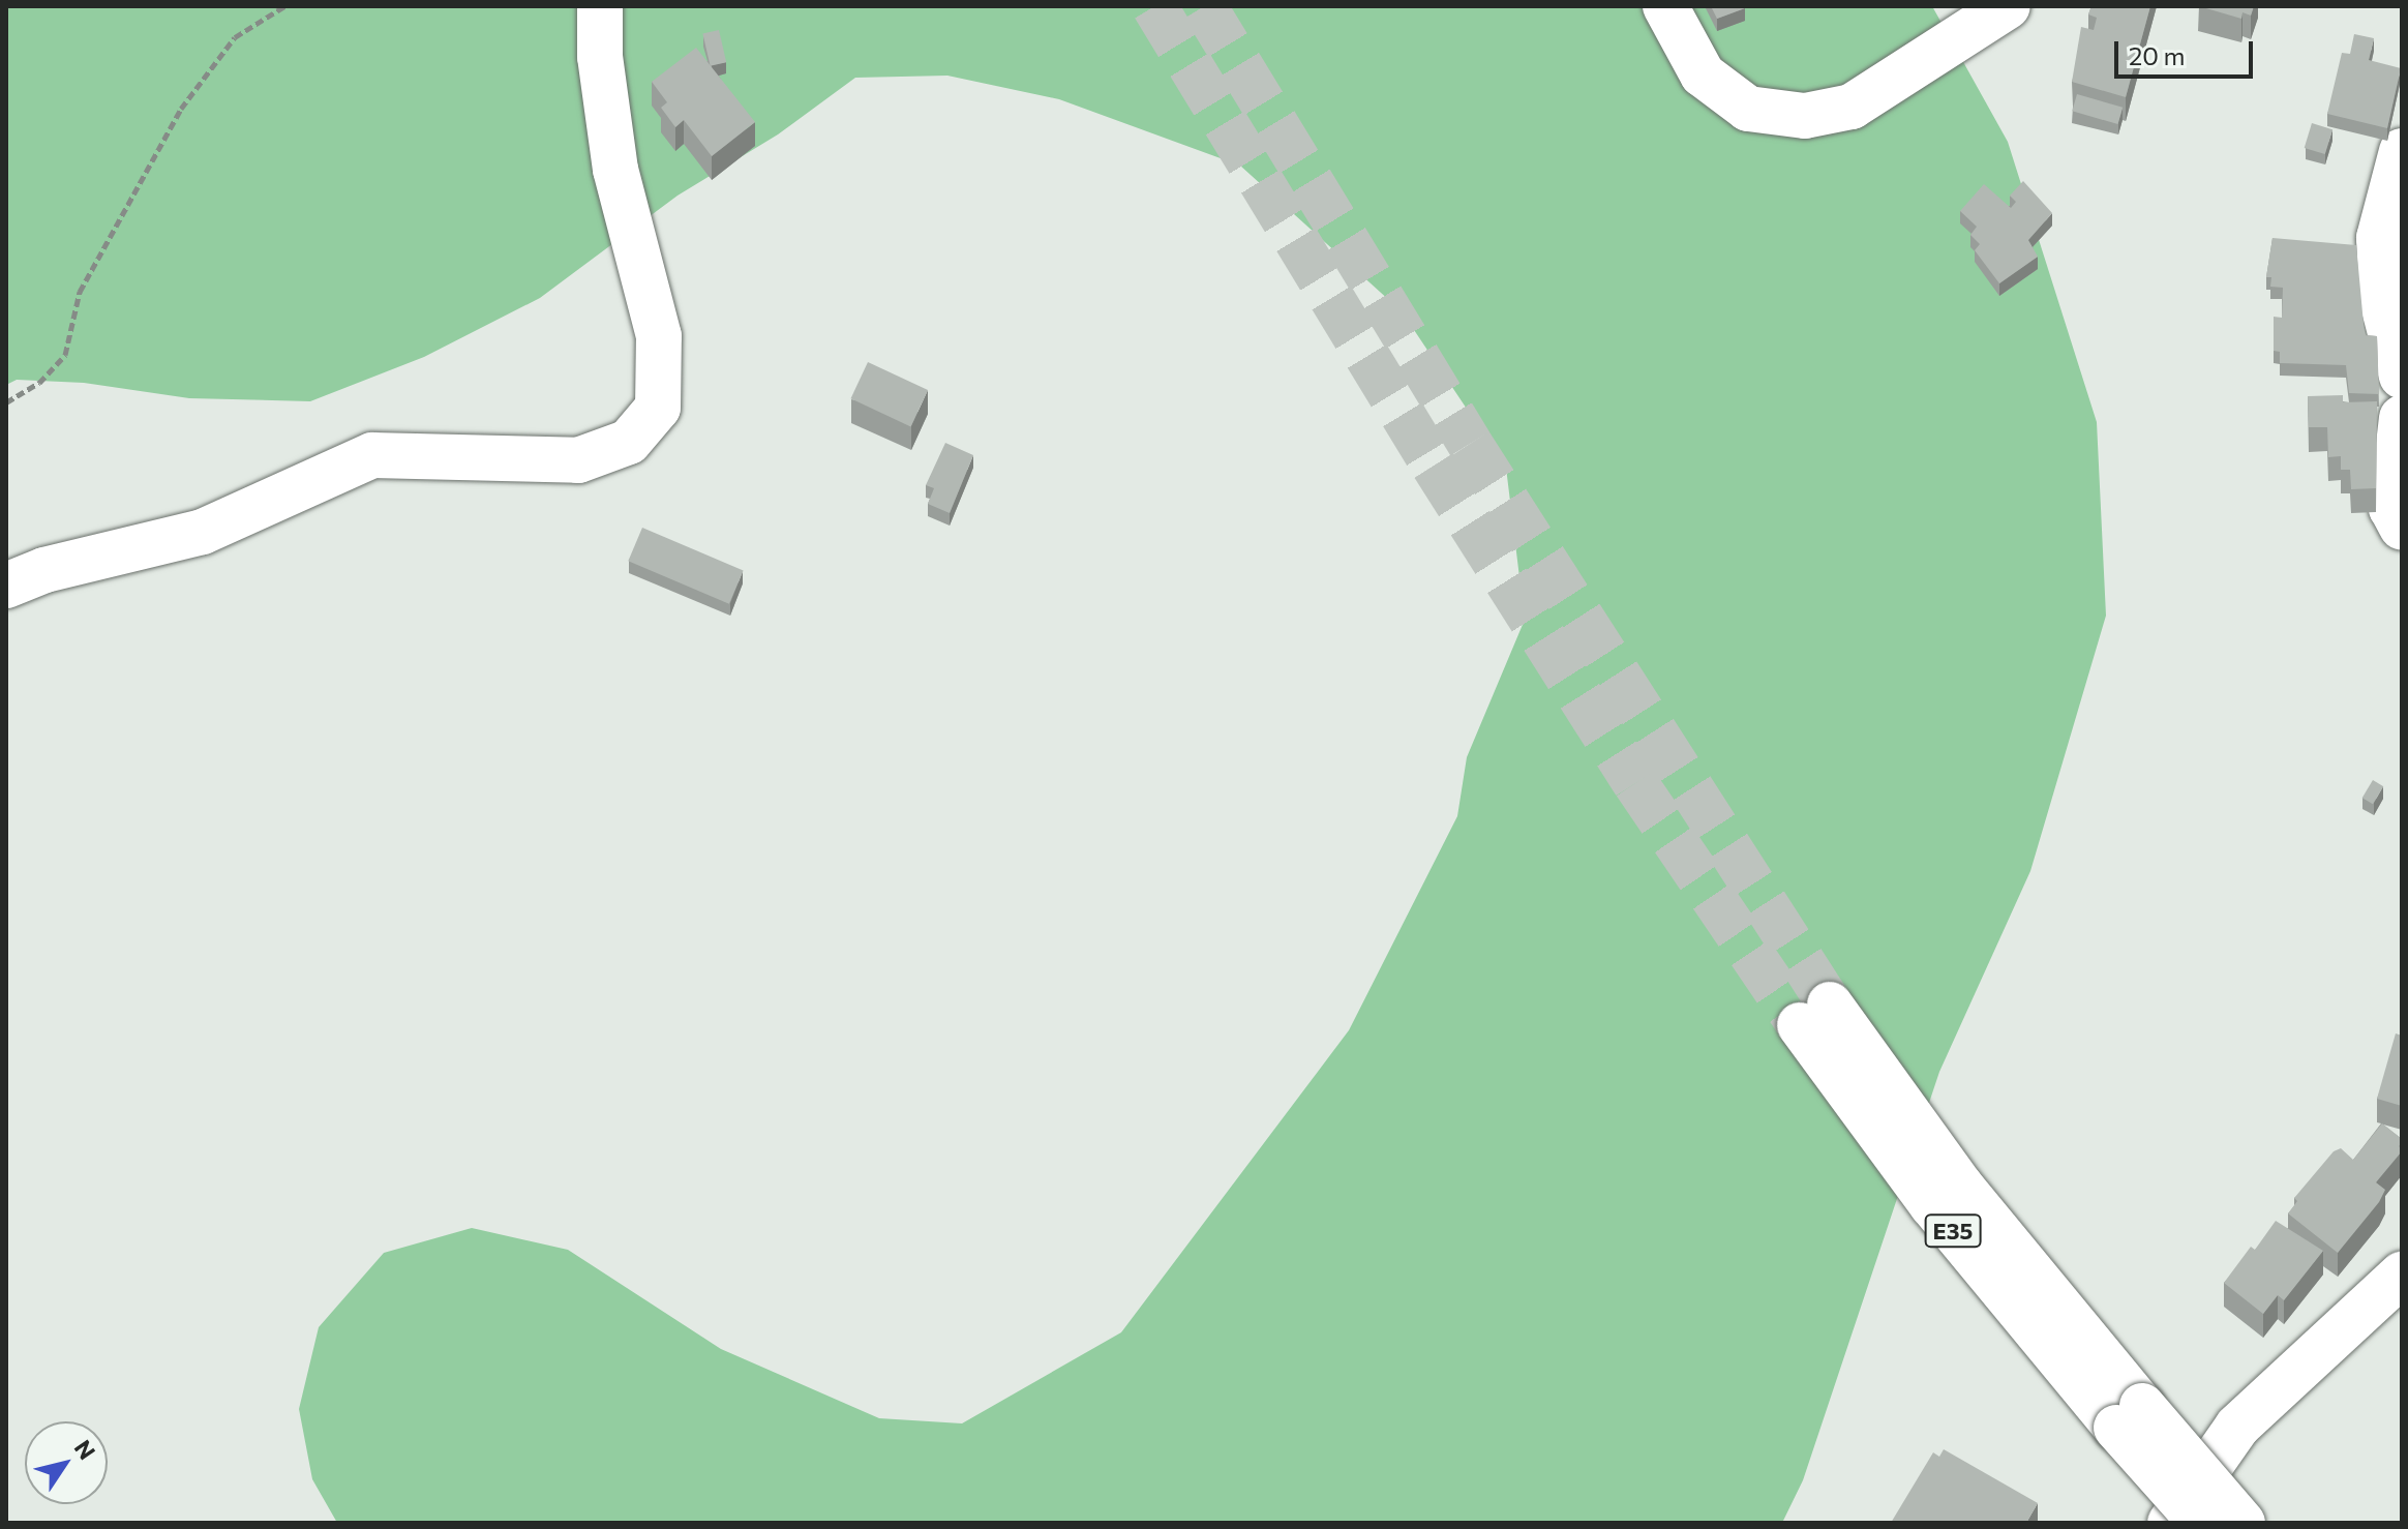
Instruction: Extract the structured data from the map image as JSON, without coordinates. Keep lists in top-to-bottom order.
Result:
{
  "streets": {
    "main road": ["E35"]
  },
  "scale_bar": "20 m",
  "north": "top right"
}
